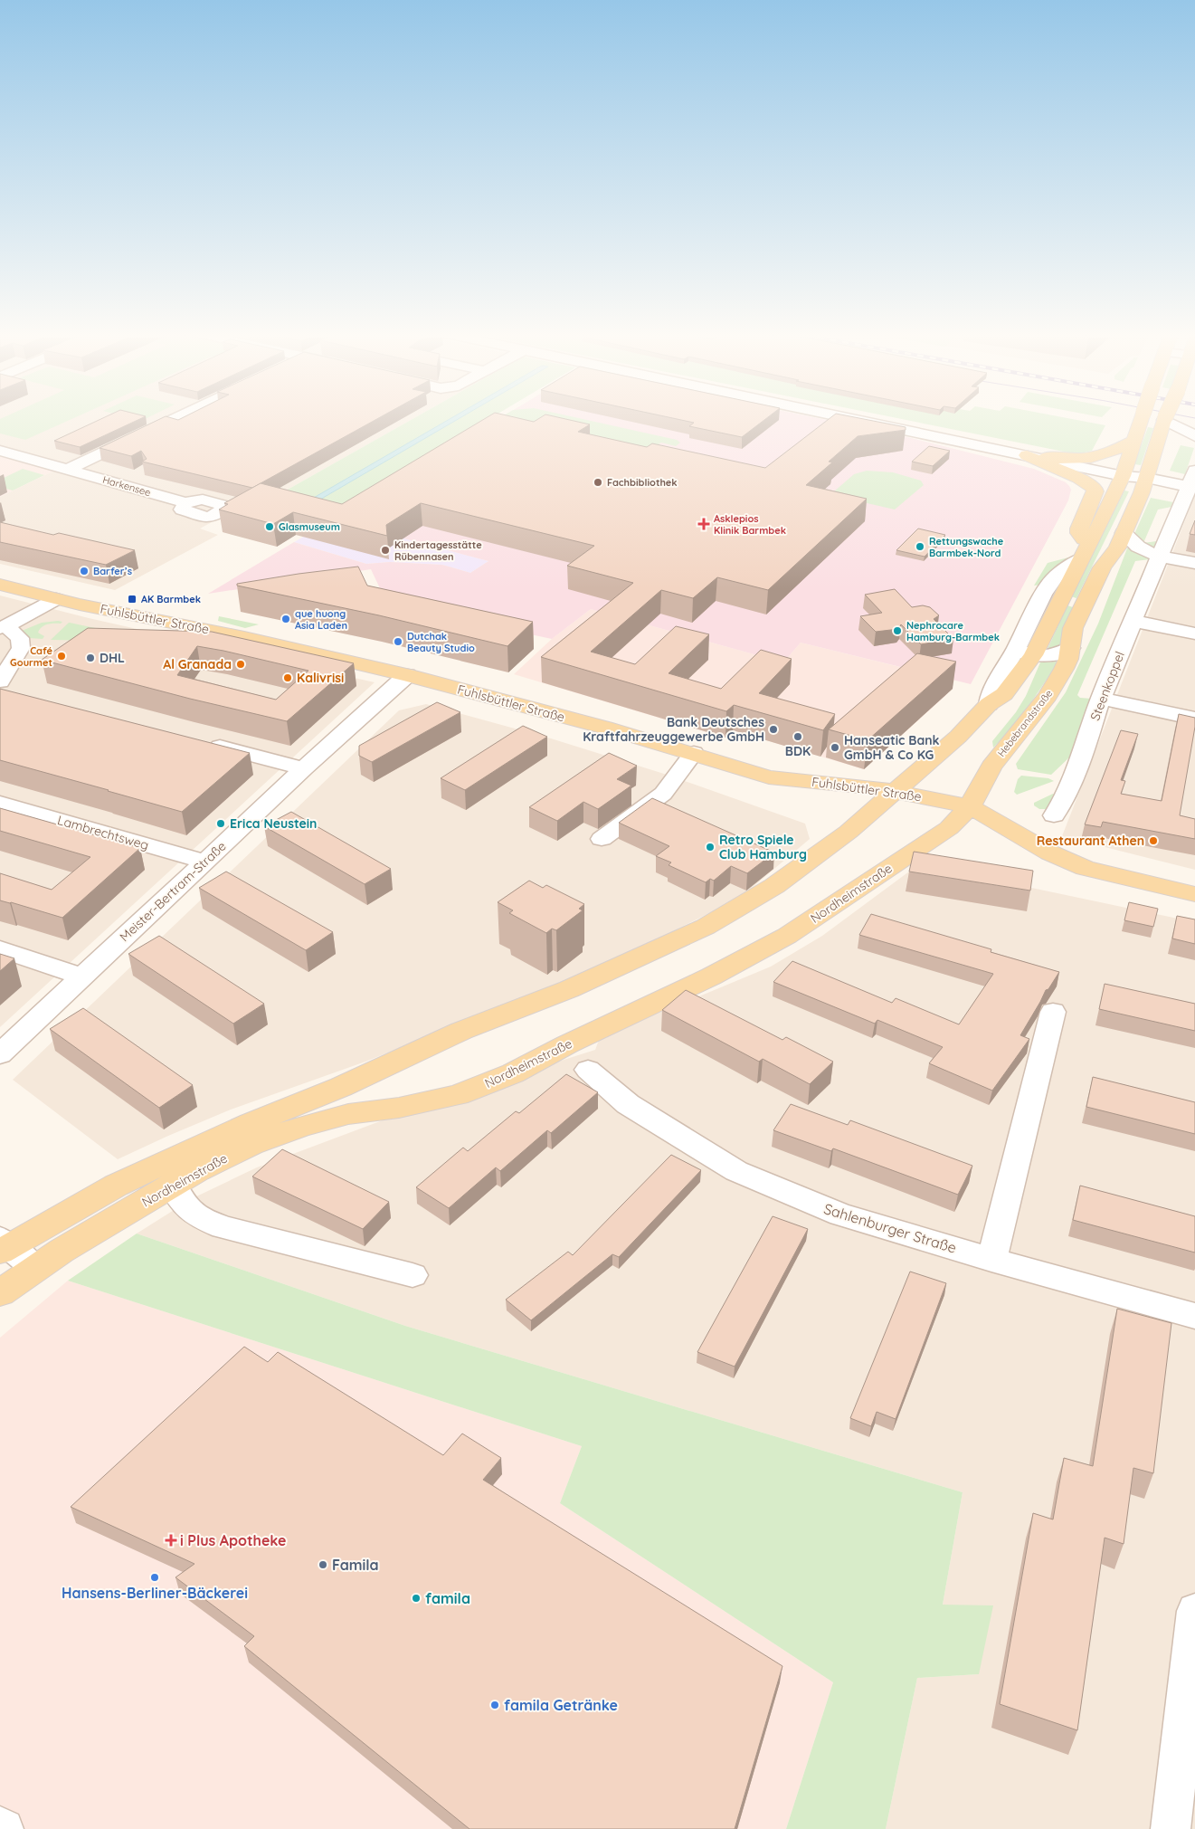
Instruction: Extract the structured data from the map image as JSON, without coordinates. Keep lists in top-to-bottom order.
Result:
{
  "streets": {
    "main road": ["Fuhlsbüttler Straße", "Hebebrandstraße", "Nordheimstraße"],
    "street": [
      "Harkensee",
      "Steenkoppel",
      "Lambrechtsweg",
      "Meister-Bertram-Straße",
      "Sahlenburger Straße"
    ]
  },
  "crossings": [
    ["Fuhlsbüttler Straße", "Hebebrandstraße"],
    ["Fuhlsbüttler Straße", "Meister-Bertram-Straße"],
    ["Fuhlsbüttler Straße", "Nordheimstraße"],
    ["Hebebrandstraße", "Nordheimstraße"],
    ["Lambrechtsweg", "Meister-Bertram-Straße"]
  ],
  "places": {
    "other": [
      "Fachbibliothek",
      "Glasmuseum",
      "Rettungswache Barmbek-Nord",
      "Kindertagesstätte Rübennasen",
      "Barfer’s",
      "que huong Asia Laden",
      "Nephrocare Hamburg-Barmbek",
      "Dutchak Beauty Studio",
      "Café Gourmet",
      "DHL",
      "Al Granada",
      "Kalivrisi",
      "Bank Deutsches Kraftfahrzeuggewerbe GmbH",
      "BDK",
      "Hanseatic Bank GmbH & Co KG",
      "Erica Neustein",
      "Restaurant Athen",
      "Retro Spiele Club Hamburg",
      "Famila",
      "Hansens-Berliner-Bäckerei",
      "famila",
      "famila Getränke"
    ],
    "health": ["Asklepios Klinik Barmbek", "i Plus Apotheke"],
    "transit": ["AK Barmbek"]
  }
}
